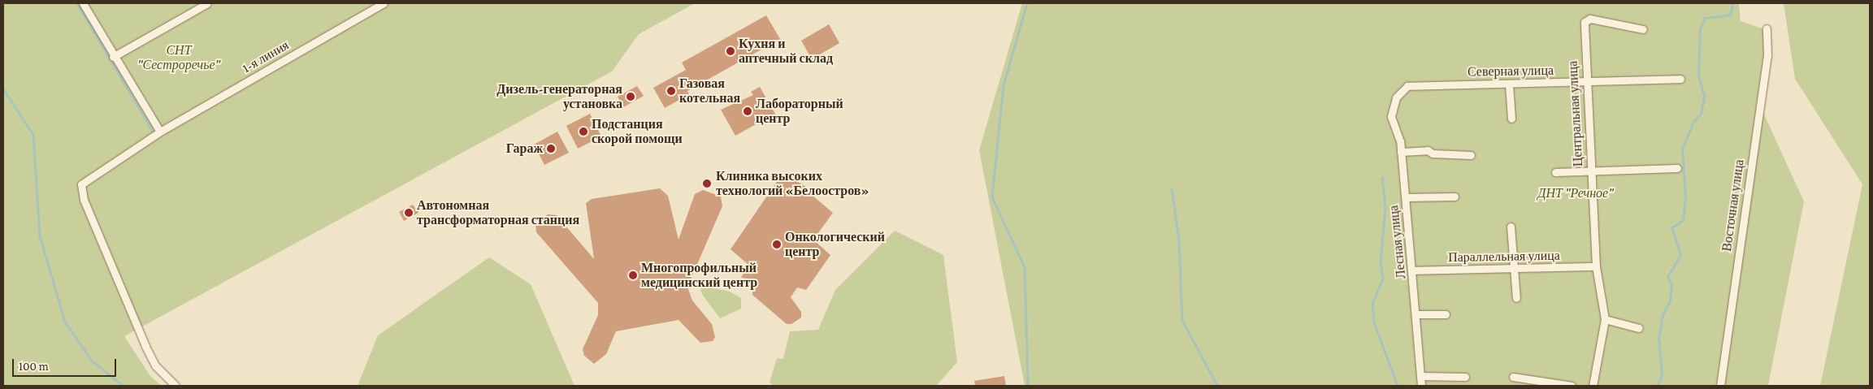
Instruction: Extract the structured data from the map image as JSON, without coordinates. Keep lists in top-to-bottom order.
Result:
{
  "streets": {
    "street": [
      "1-я линия",
      "Северная улица",
      "Центральная улица",
      "Восточная улица",
      "Лесная улица",
      "Параллельная улица"
    ]
  },
  "crossings": [
    ["Северная улица", "Центральная улица"],
    ["Северная улица", "Лесная улица"],
    ["Центральная улица", "Параллельная улица"],
    ["Лесная улица", "Параллельная улица"]
  ],
  "parks": ["СНТ \"Сестроречье\"", "ДНТ \"Речное\""],
  "places": [
    "Кухня и аптечный склад",
    "Газовая котельная",
    "Дизель-генераторная установка",
    "Лабораторный центр",
    "Подстанция скорой помощи",
    "Гараж",
    "Клиника высоких технологий «Белоостров»",
    "Автономная трансформаторная станция",
    "Онкологический центр",
    "Многопрофильный медицинский центр"
  ],
  "scale_bar": "100 m"
}
